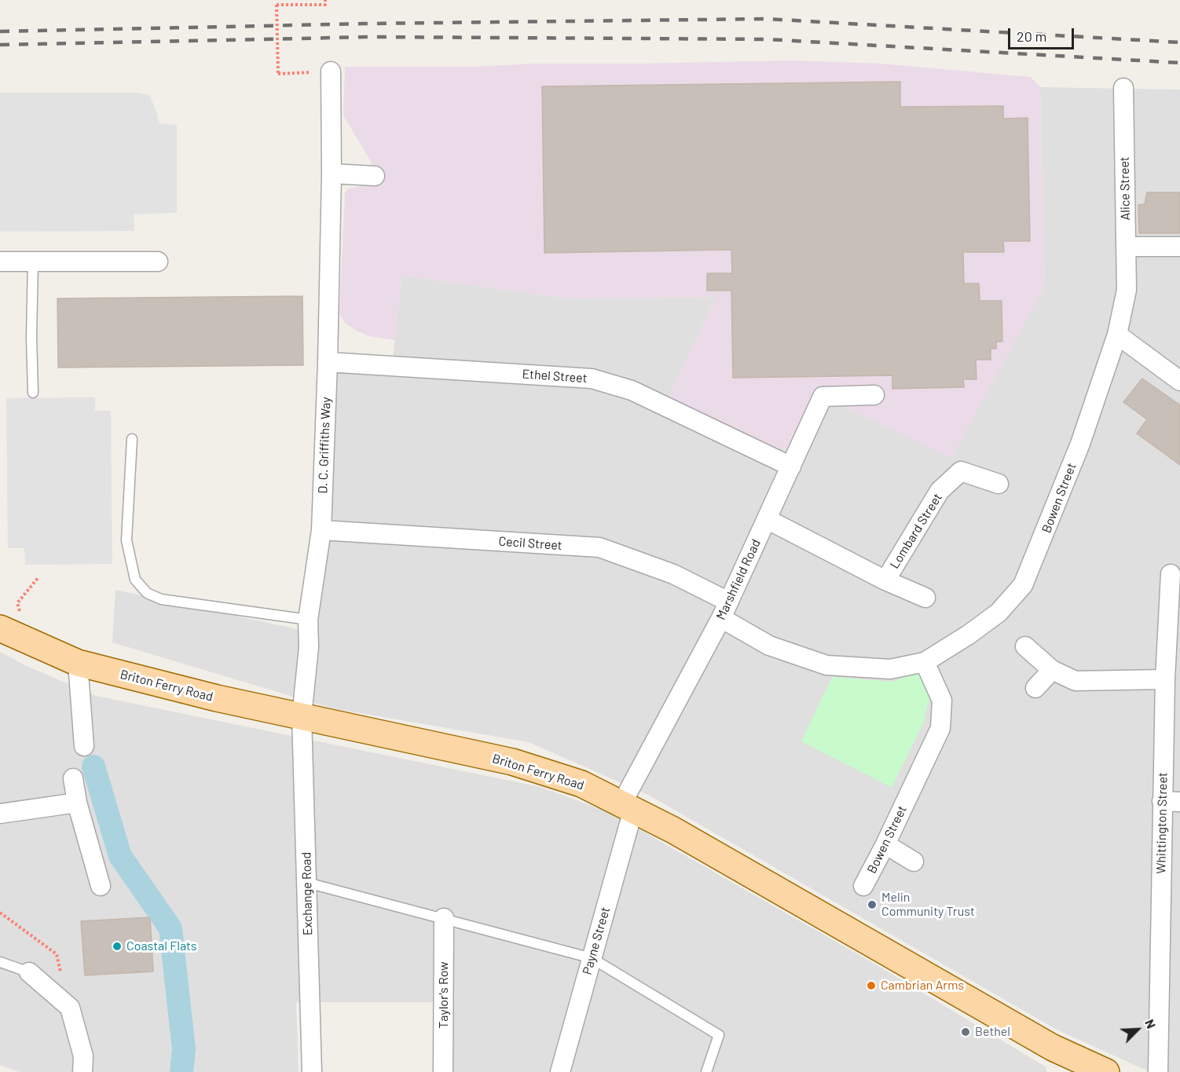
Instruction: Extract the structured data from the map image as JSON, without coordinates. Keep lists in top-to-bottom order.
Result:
{
  "streets": {
    "main road": ["Briton Ferry Road"],
    "street": [
      "Alice Street",
      "Ethel Street",
      "D. C. Griffiths Way",
      "Bowen Street",
      "Lombard Street",
      "Cecil Street",
      "Marshfield Road",
      "Whittington Street",
      "Exchange Road",
      "Payne Street",
      "Taylor's Row"
    ]
  },
  "crossings": [
    ["Alice Street", "Bowen Street"],
    ["Ethel Street", "D. C. Griffiths Way"],
    ["Ethel Street", "Marshfield Road"],
    ["D. C. Griffiths Way", "Cecil Street"],
    ["D. C. Griffiths Way", "Briton Ferry Road"],
    ["D. C. Griffiths Way", "Exchange Road"],
    ["Bowen Street", "Cecil Street"],
    ["Bowen Street", "Marshfield Road"],
    ["Lombard Street", "Marshfield Road"],
    ["Cecil Street", "Marshfield Road"],
    ["Marshfield Road", "Briton Ferry Road"],
    ["Marshfield Road", "Payne Street"],
    ["Briton Ferry Road", "Exchange Road"],
    ["Briton Ferry Road", "Payne Street"]
  ],
  "places": [
    "Melin Community Trust",
    "Coastal Flats",
    "Cambrian Arms",
    "Bethel"
  ],
  "scale_bar": "20 m",
  "north": "top right"
}
